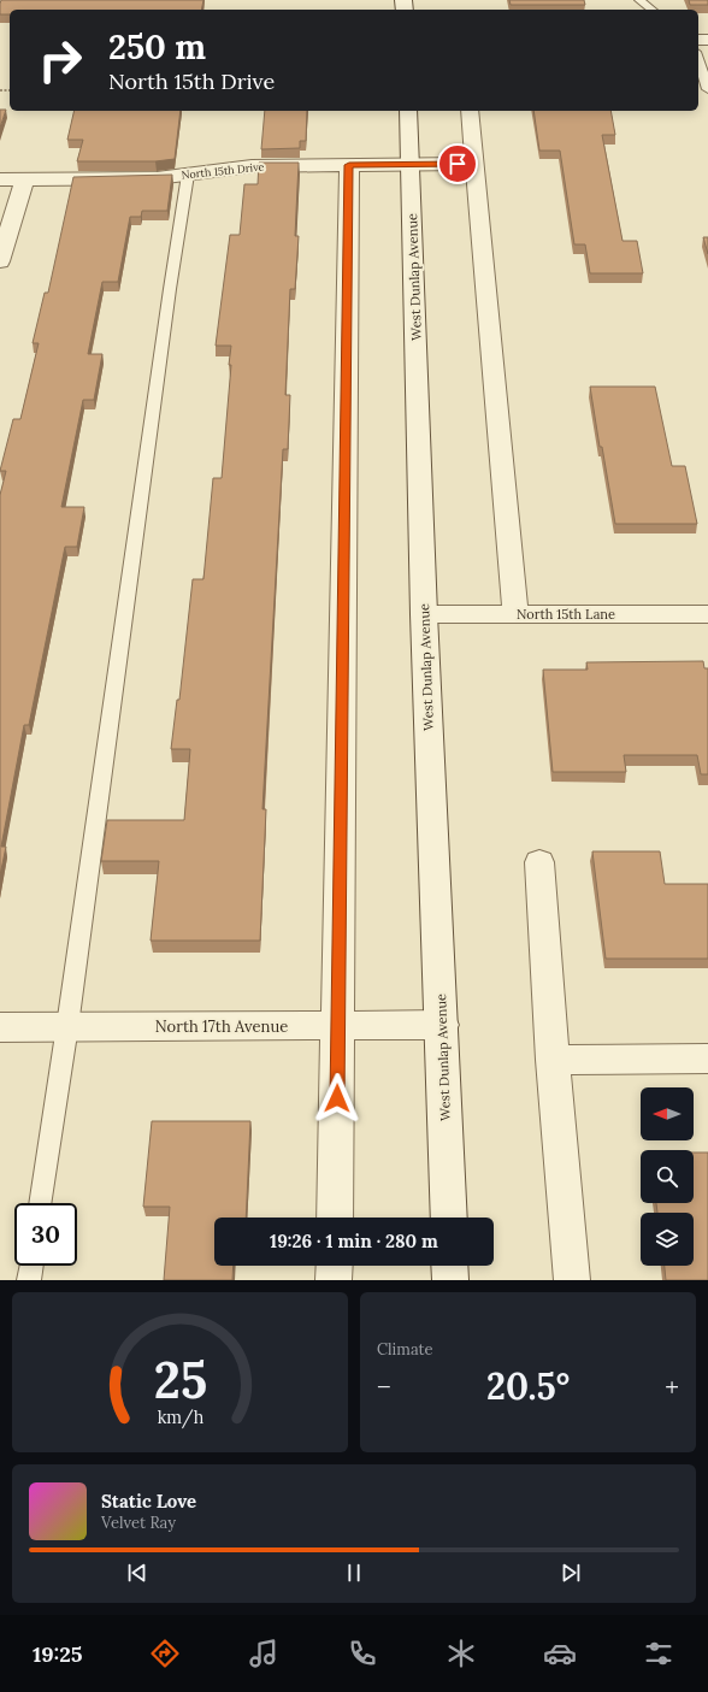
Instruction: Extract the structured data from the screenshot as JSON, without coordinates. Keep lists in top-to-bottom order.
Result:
{
  "streets": {
    "street": [
      "North 15th Drive",
      "West Dunlap Avenue",
      "North 15th Lane",
      "North 17th Avenue"
    ]
  },
  "crossings": [
    ["North 15th Drive", "West Dunlap Avenue"],
    ["West Dunlap Avenue", "North 15th Lane"],
    ["West Dunlap Avenue", "North 17th Avenue"]
  ],
  "north": "left",
  "page": {
    "turn": ["250 m", "North 15th Drive"],
    "limit": "30",
    "trip": "19:26 · 1 min · 280 m",
    "tile": "Climate",
    "heat": ["−", "20.5°", "+"],
    "song": ["Static Love", "Velvet Ray"],
    "tabs": "19:25",
    "gauge": ["25", "km/h"]
  }
}
